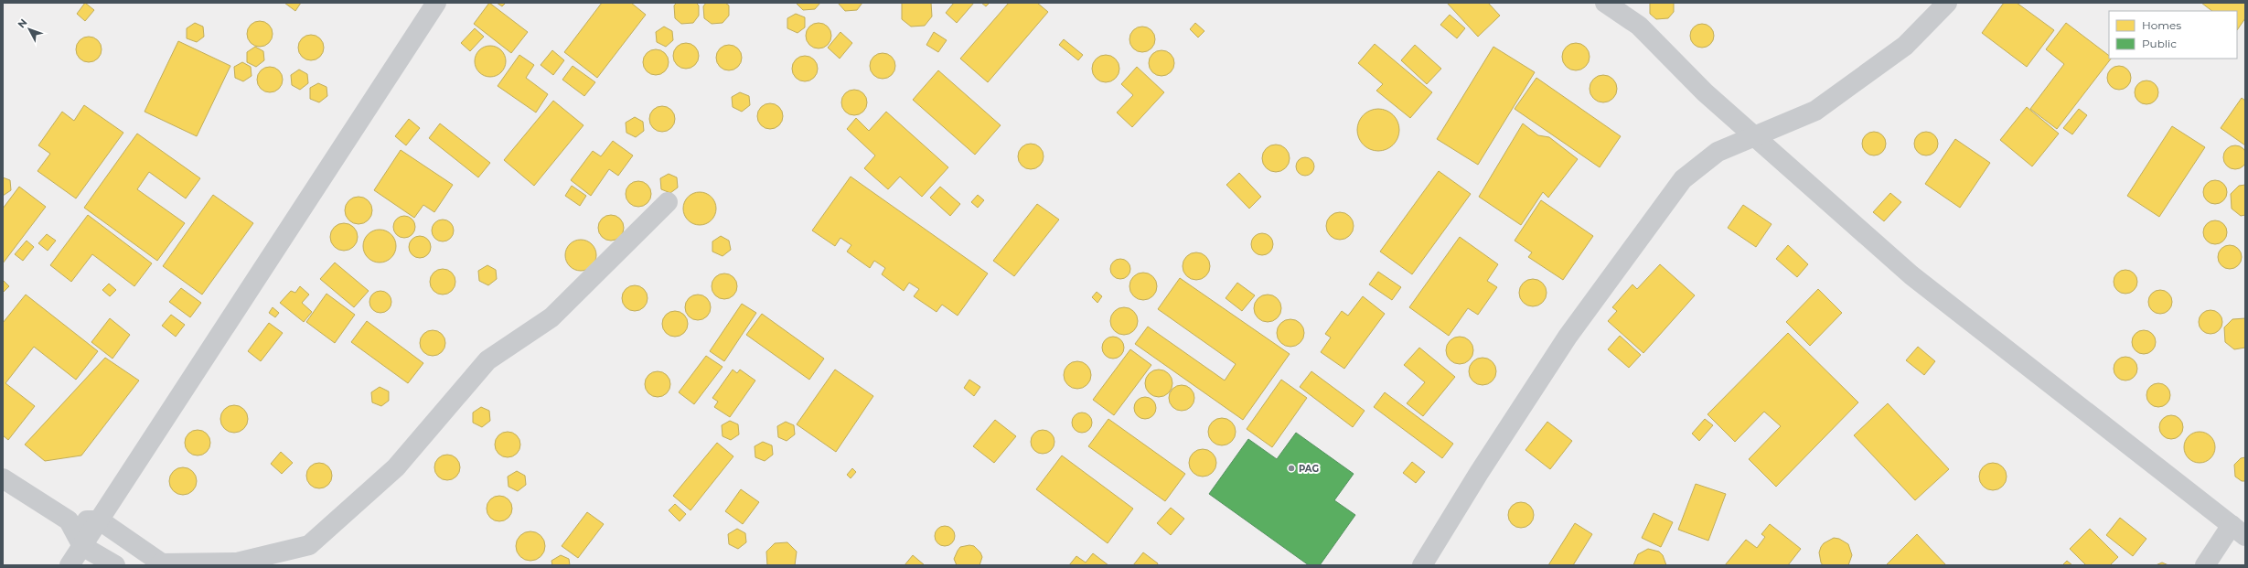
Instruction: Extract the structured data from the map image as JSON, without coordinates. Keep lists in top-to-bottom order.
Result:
{
  "places": ["PAG"],
  "legend": ["Homes", "Public"],
  "north": "top left"
}
